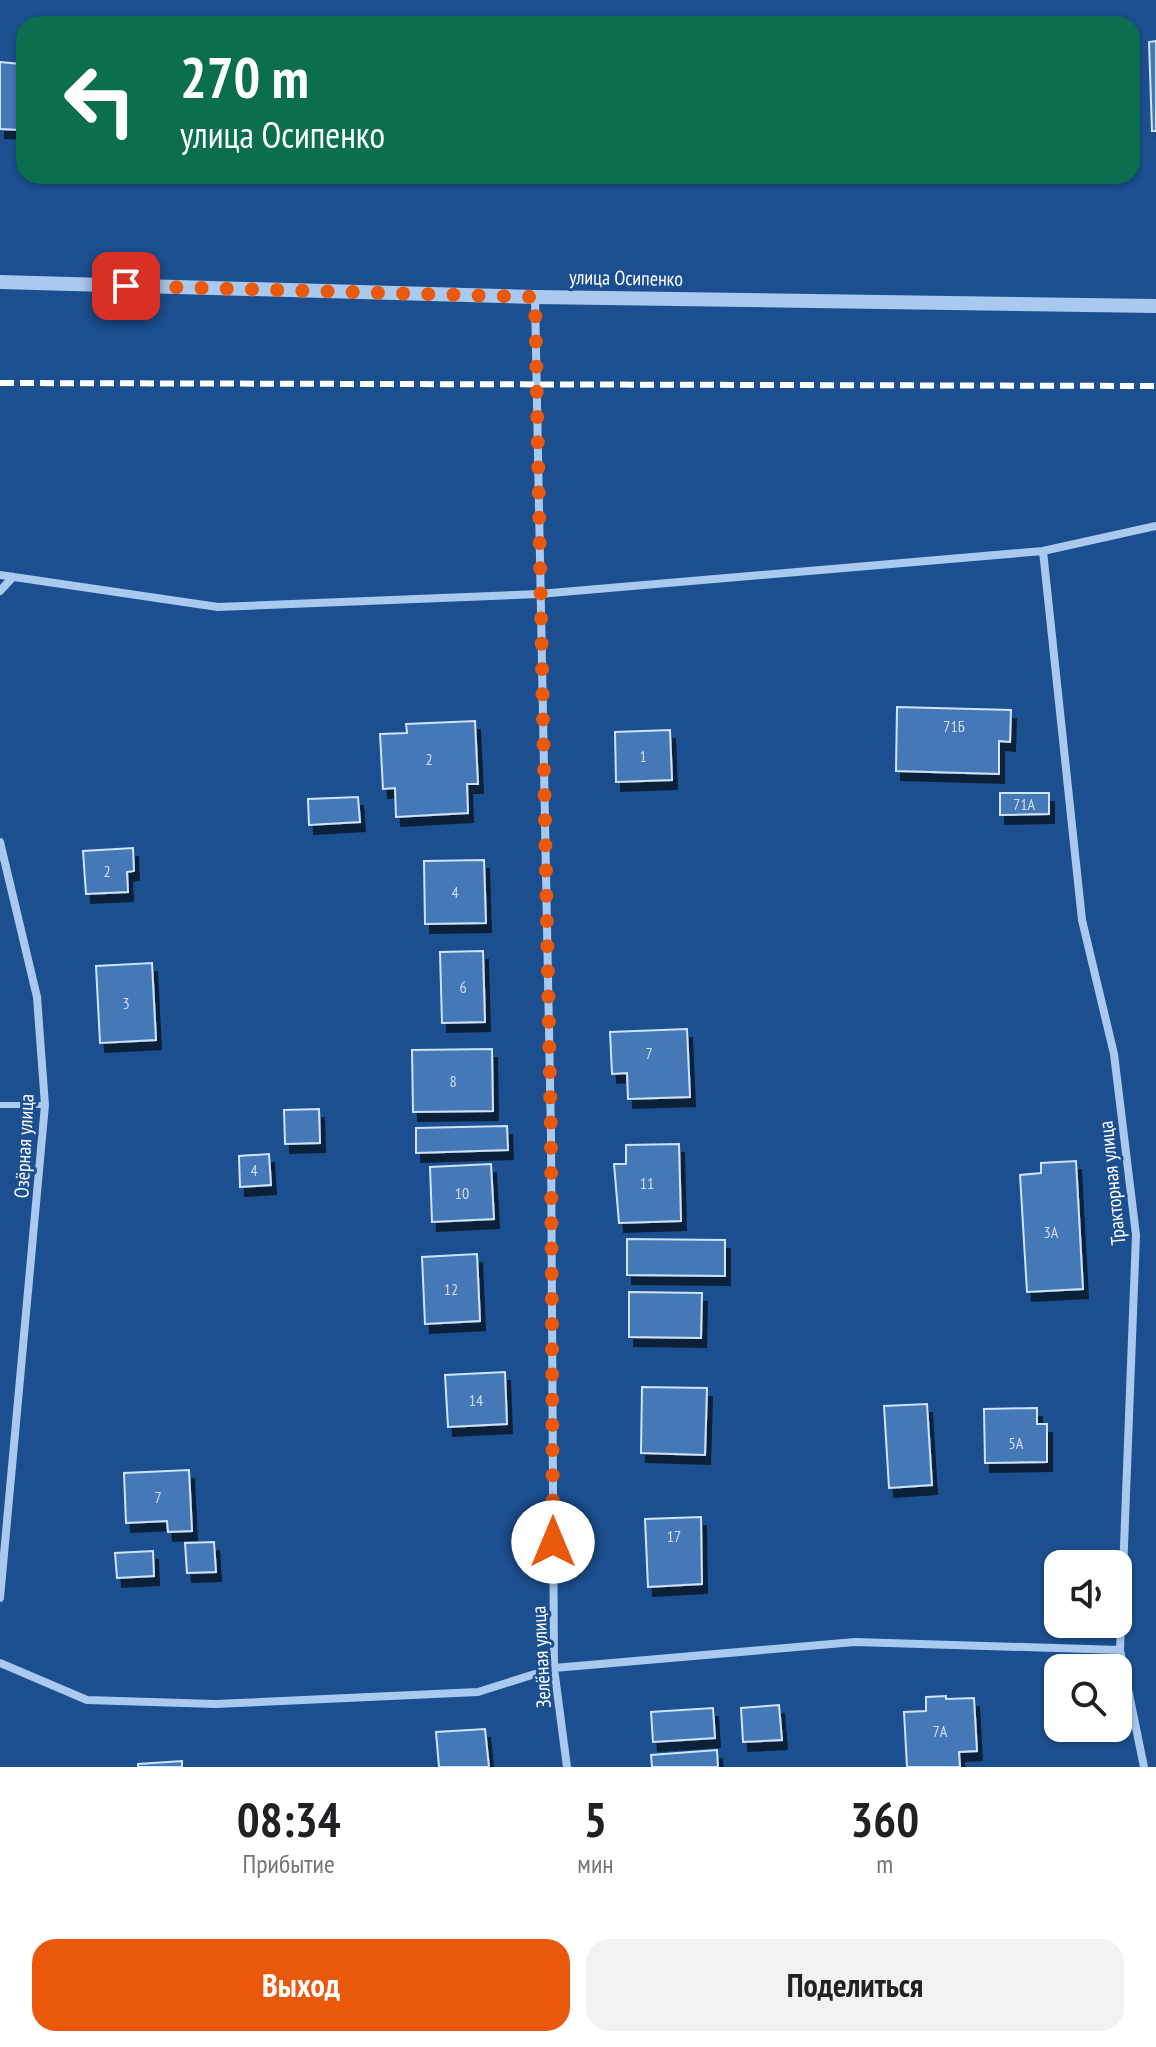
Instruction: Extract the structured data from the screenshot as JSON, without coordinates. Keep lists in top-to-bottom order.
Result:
{
  "streets": {
    "street": [
      "улица Осипенко",
      "Озёрная улица",
      "Тракторная улица",
      "Зелёная улица"
    ]
  },
  "crossings": [
    ["улица Осипенко", "Зелёная улица"]
  ],
  "house_numbers": [
    "71Б",
    "1",
    "2",
    "71А",
    "2",
    "4",
    "6",
    "3",
    "7",
    "8",
    "4",
    "11",
    "10",
    "3А",
    "12",
    "14",
    "5А",
    "7",
    "17",
    "7А"
  ],
  "page": {
    "turn": ["270 m", "улица Осипенко"],
    "eta": [
      "08:34",
      "Прибытие",
      "5",
      "мин",
      "360",
      "m"
    ],
    "buttons": ["Выход", "Поделиться"]
  }
}
